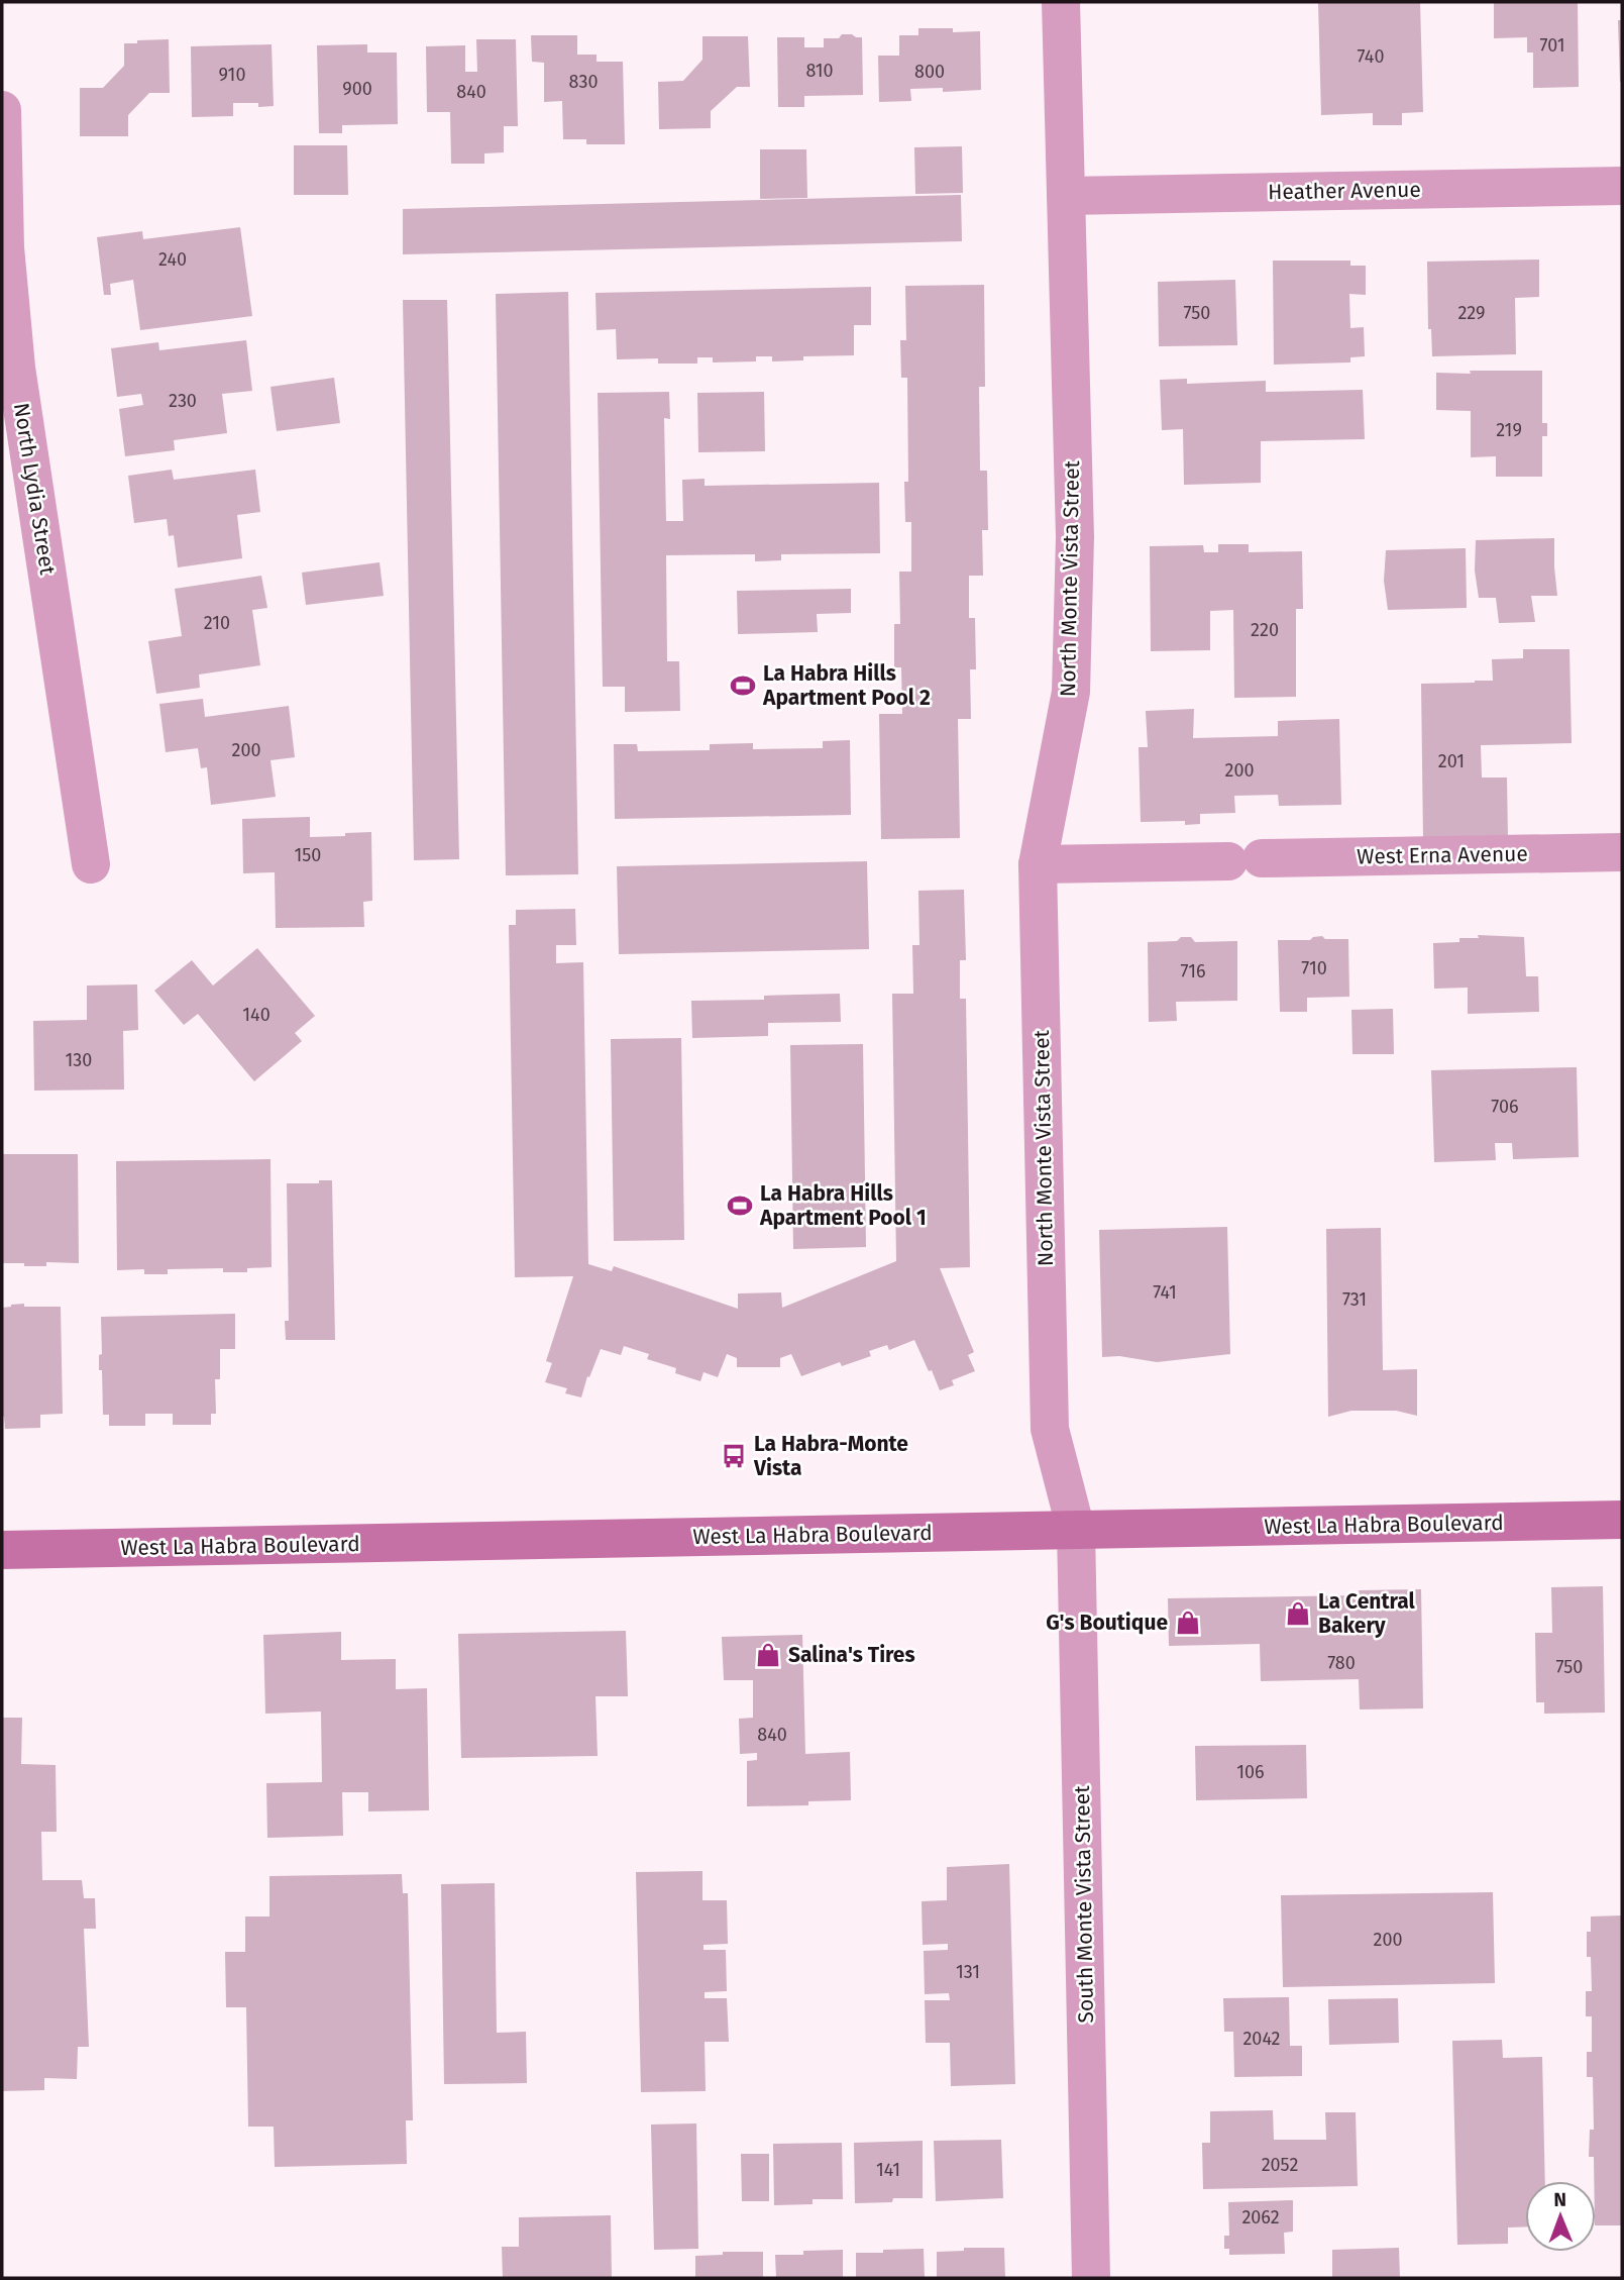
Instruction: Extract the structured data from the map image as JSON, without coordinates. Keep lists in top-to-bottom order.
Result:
{
  "streets": {
    "main road": ["West La Habra Boulevard"],
    "street": [
      "Heather Avenue",
      "North Lydia Street",
      "North Monte Vista Street",
      "West Erna Avenue",
      "South Monte Vista Street"
    ]
  },
  "crossings": [
    ["Heather Avenue", "North Monte Vista Street"],
    ["North Monte Vista Street", "West Erna Avenue"],
    ["North Monte Vista Street", "West La Habra Boulevard"],
    ["North Monte Vista Street", "South Monte Vista Street"],
    ["West La Habra Boulevard", "South Monte Vista Street"]
  ],
  "places": {
    "sports": ["La Habra Hills Apartment Pool 2", "La Habra Hills Apartment Pool 1"],
    "bus stop": ["La Habra-Monte Vista"],
    "shop": ["La Central Bakery", "G's Boutique", "Salina's Tires"]
  },
  "house_numbers": [
    "701",
    "740",
    "810",
    "800",
    "910",
    "830",
    "900",
    "840",
    "240",
    "750",
    "229",
    "230",
    "219",
    "210",
    "220",
    "200",
    "201",
    "200",
    "150",
    "710",
    "716",
    "140",
    "130",
    "706",
    "741",
    "731",
    "780",
    "750",
    "840",
    "106",
    "200",
    "131",
    "2042",
    "2052",
    "141",
    "2062"
  ],
  "north": "top"
}
